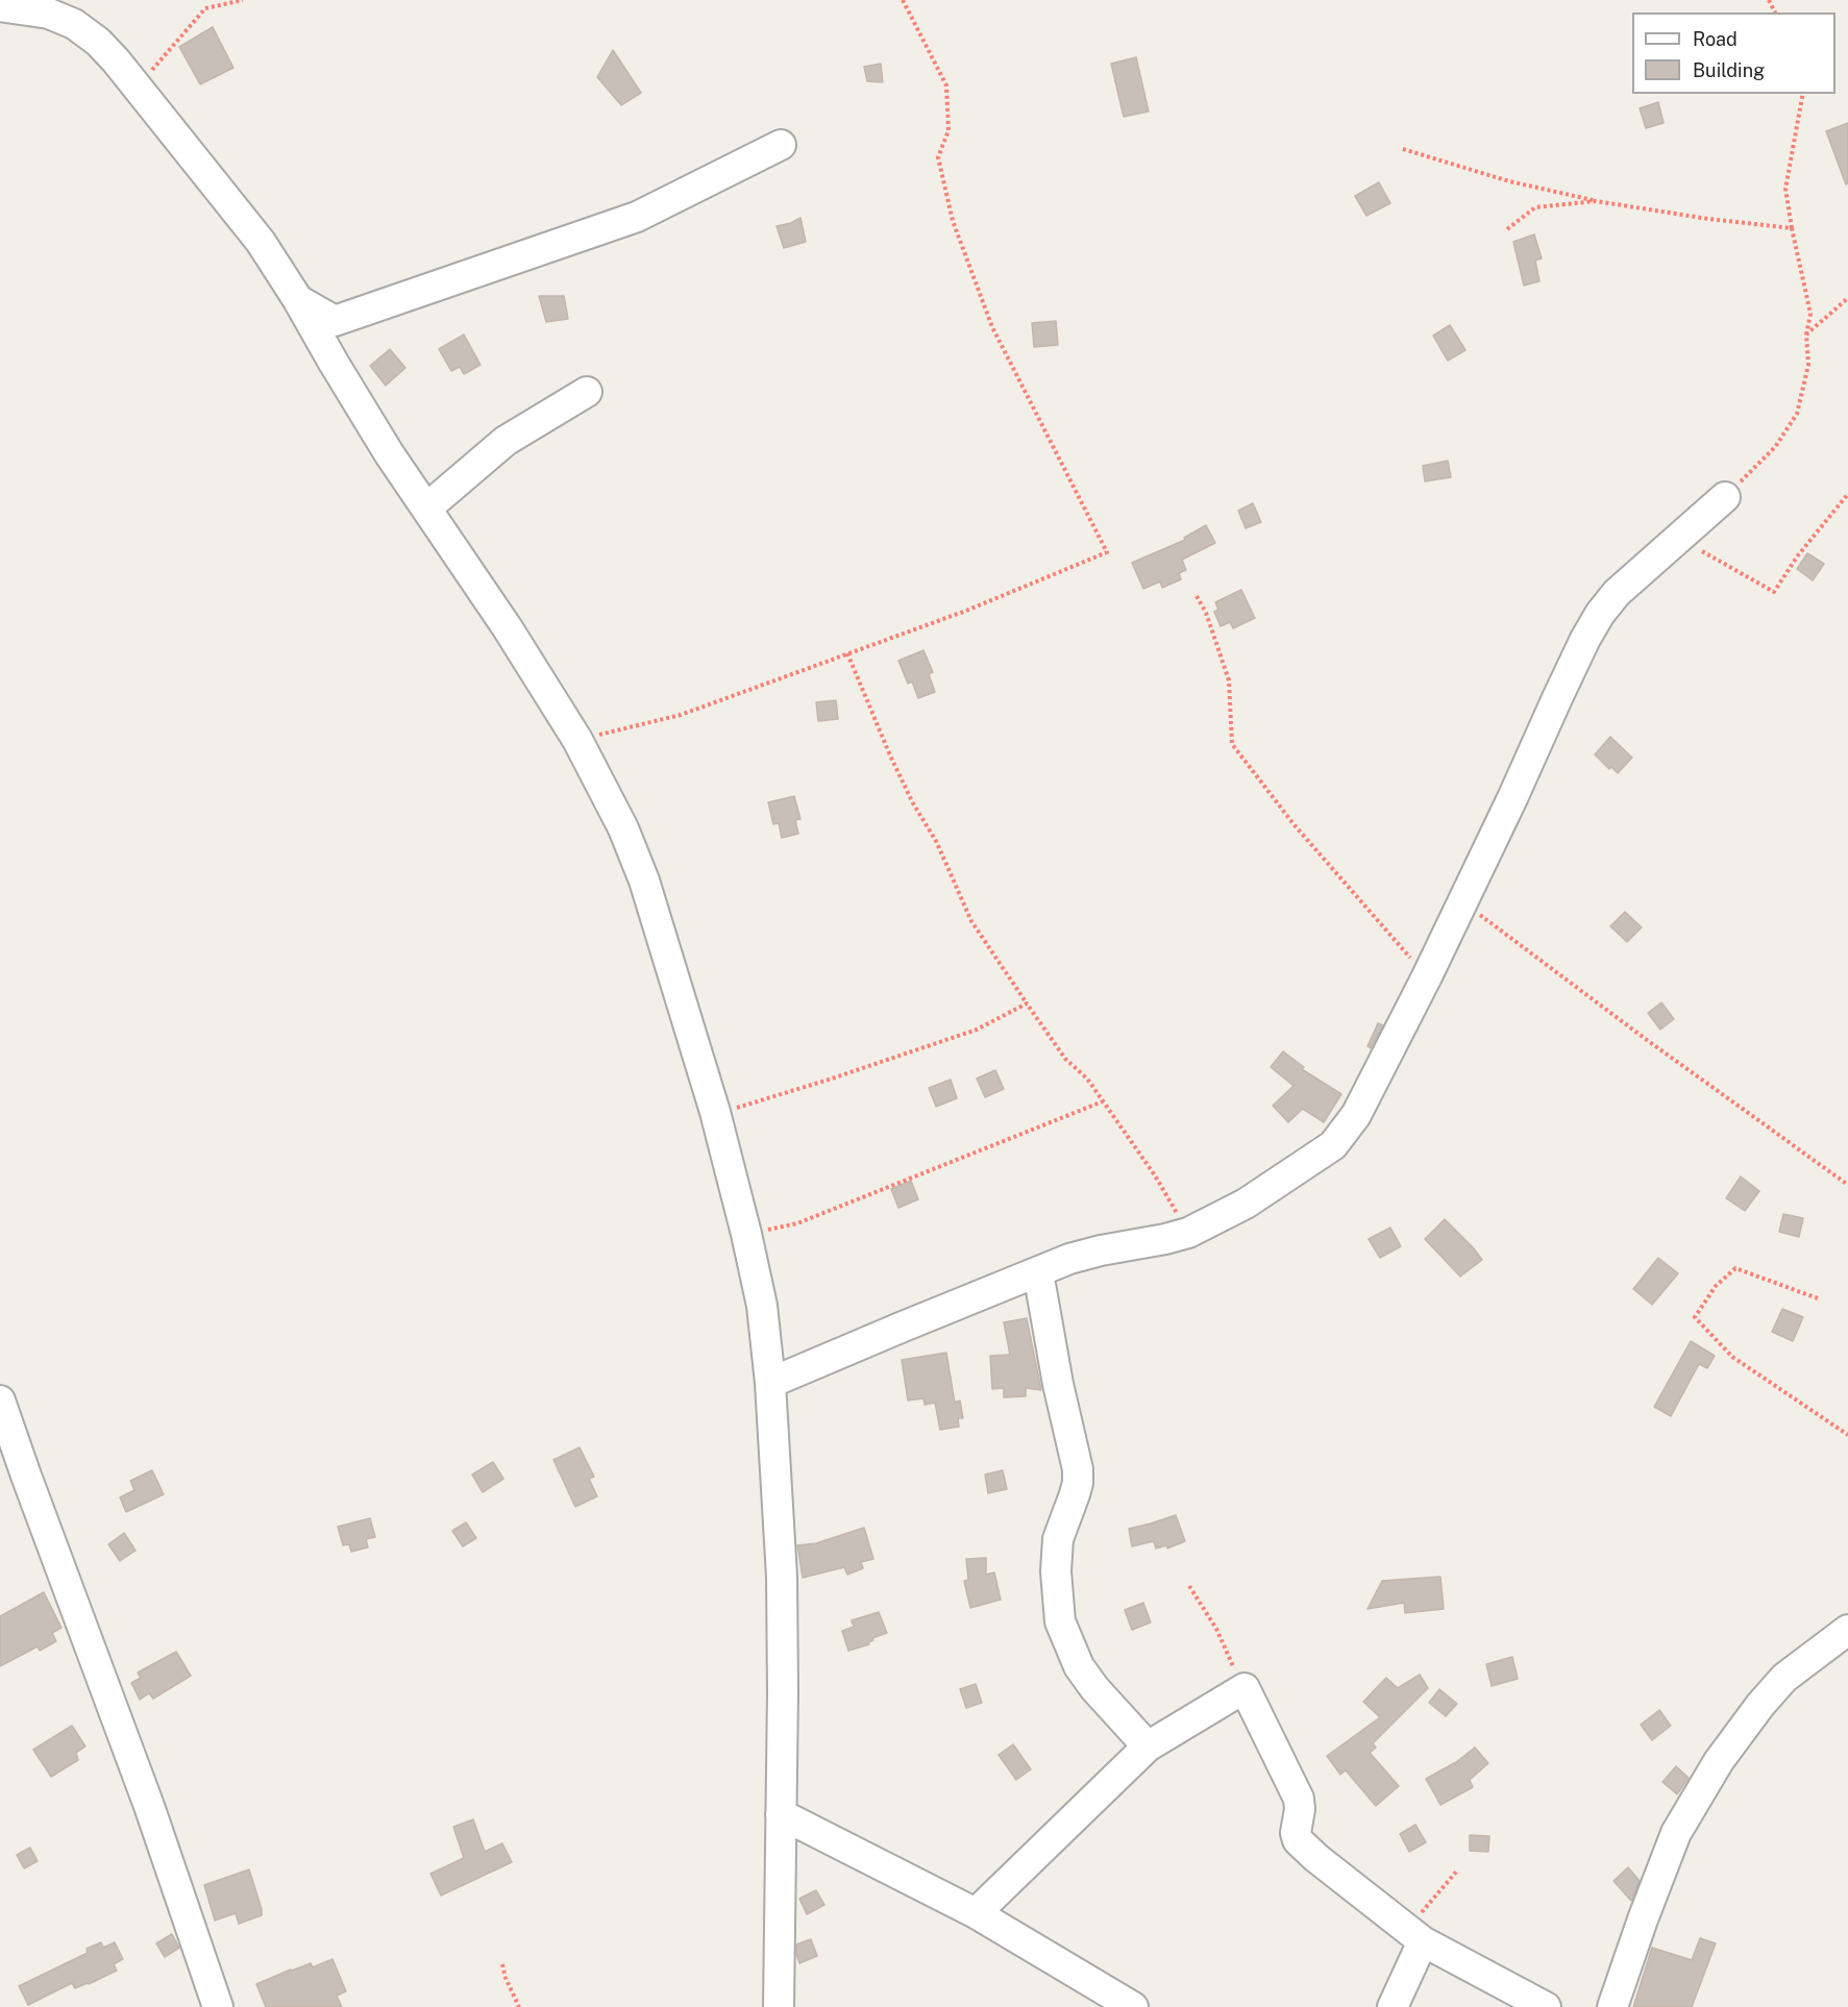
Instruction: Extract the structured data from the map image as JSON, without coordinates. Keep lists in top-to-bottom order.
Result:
{
  "legend": ["Road", "Building"]
}
